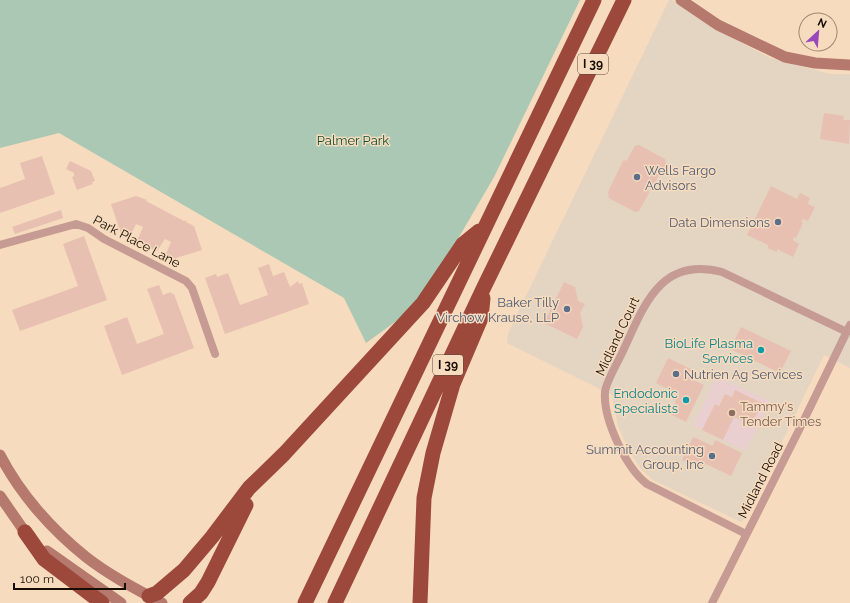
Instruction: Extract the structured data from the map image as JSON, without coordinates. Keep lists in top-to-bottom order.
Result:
{
  "streets": {
    "highway": ["I 39"],
    "street": ["Park Place Lane", "Midland Court", "Midland Road"]
  },
  "crossings": [
    ["Midland Court", "Midland Road"]
  ],
  "parks": ["Palmer Park"],
  "places": [
    "Wells Fargo Advisors",
    "Data Dimensions",
    "Baker Tilly Virchow Krause, LLP",
    "BioLife Plasma Services",
    "Nutrien Ag Services",
    "Endodonic Specialists",
    "Tammy's Tender Times",
    "Summit Accounting Group, Inc"
  ],
  "scale_bar": "100 m",
  "north": "top right"
}
